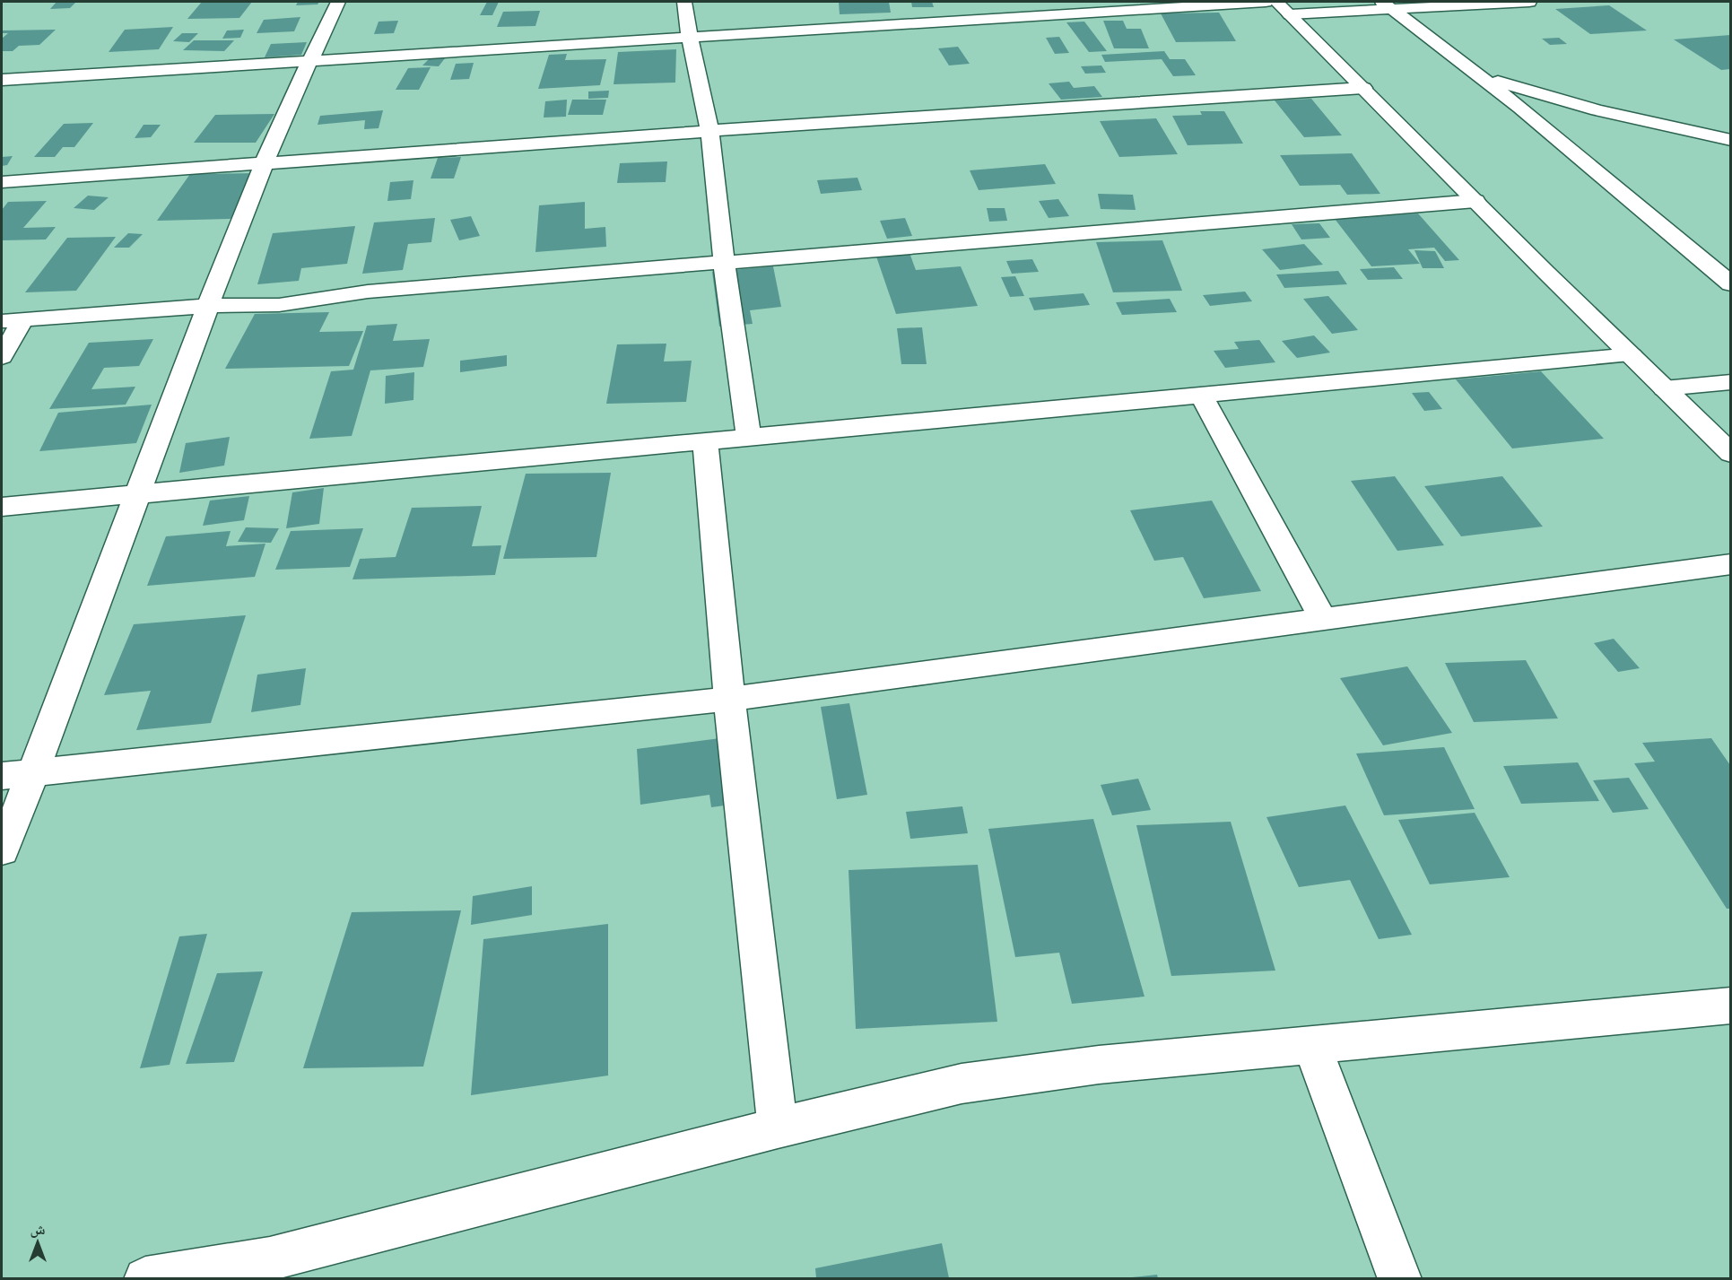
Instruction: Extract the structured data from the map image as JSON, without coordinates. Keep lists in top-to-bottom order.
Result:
{
  "north": "top"
}
